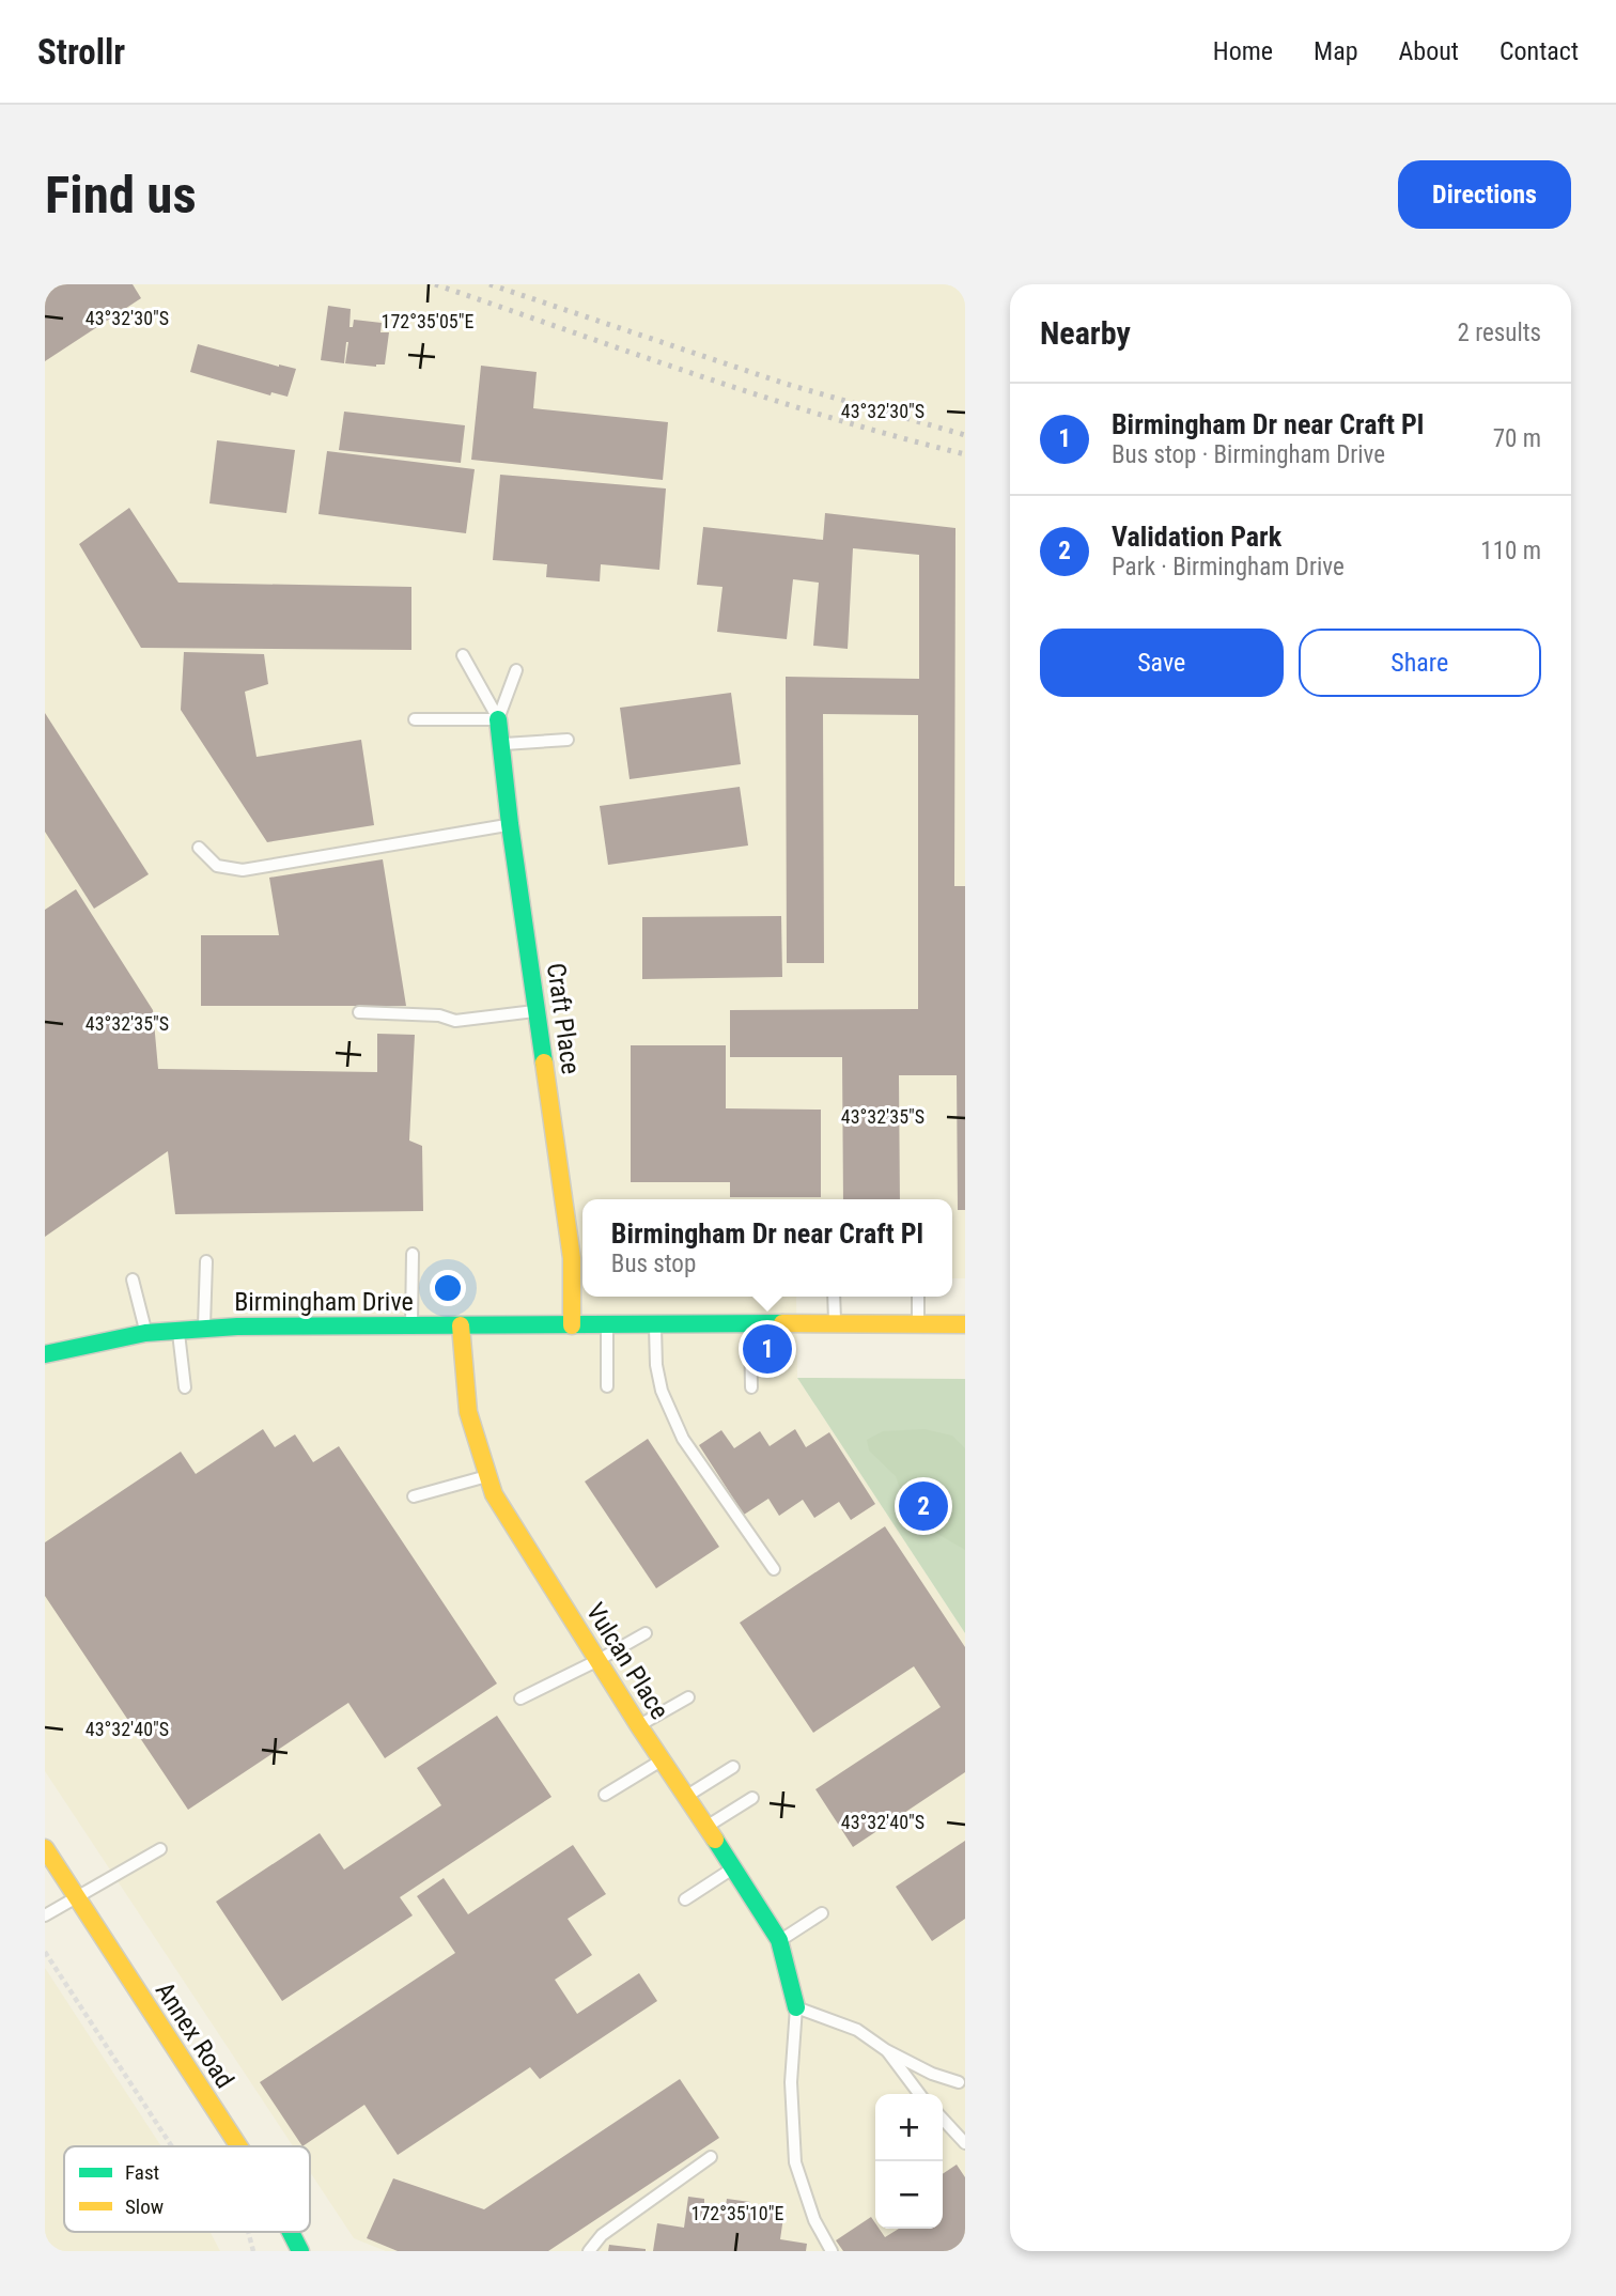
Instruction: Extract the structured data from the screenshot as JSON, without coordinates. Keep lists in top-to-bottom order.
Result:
{
  "streets": {
    "street": [
      "Craft Place",
      "Birmingham Drive",
      "Vulcan Place",
      "Annex Road"
    ]
  },
  "crossings": [
    ["Craft Place", "Birmingham Drive"],
    ["Birmingham Drive", "Vulcan Place"]
  ],
  "legend": ["Fast", "Slow"],
  "page": {
    "header": "Strollr",
    "nav": [
      "Home",
      "Map",
      "About",
      "Contact"
    ],
    "buttons": [
      "Directions",
      ["Save", "Share"]
    ],
    "title": "Find us",
    "heading": ["Nearby", "2 results"],
    "list": [
      {
        "mark": "1",
        "name": "Birmingham Dr near Craft Pl",
        "note": "Bus stop · Birmingham Drive",
        "value": "70 m"
      },
      {
        "mark": "2",
        "name": "Validation Park",
        "note": "Park · Birmingham Drive",
        "value": "110 m"
      }
    ],
    "popup": ["Birmingham Dr near Craft Pl", "Bus stop"],
    "pins": ["1", "2"],
    "map_buttons": ["+", "−"]
  },
  "coordinates": [
    "43°32'30\"S",
    "172°35'05\"E",
    "43°32'35\"S",
    "43°32'40\"S",
    "172°35'10\"E"
  ]
}
